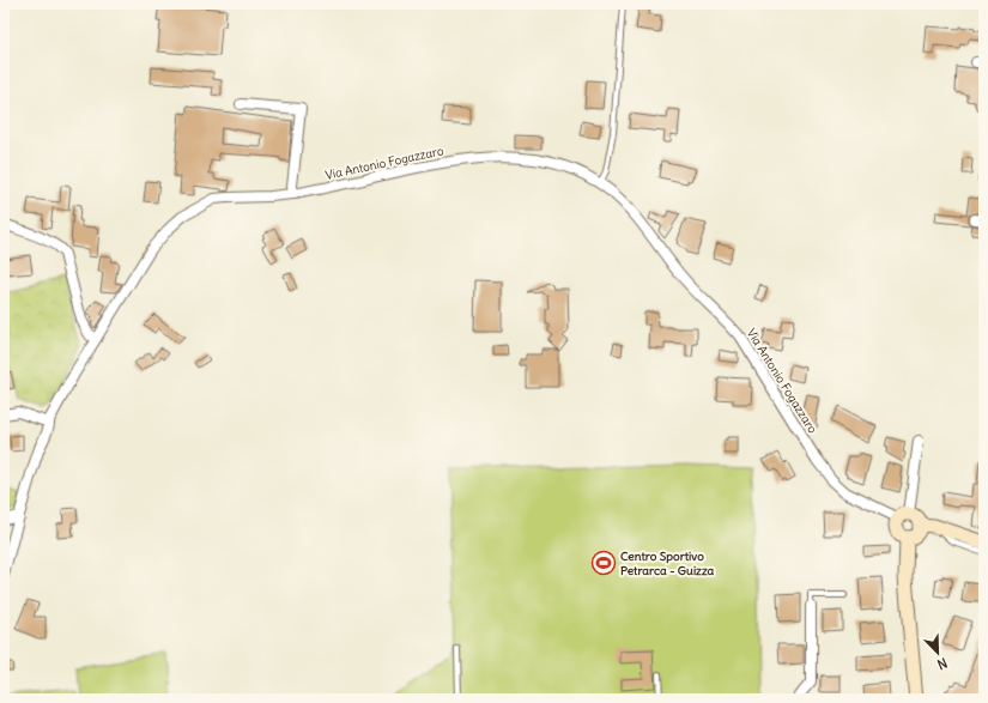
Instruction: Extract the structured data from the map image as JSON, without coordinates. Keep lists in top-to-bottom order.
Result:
{
  "streets": {
    "street": ["Via Antonio Fogazzaro"]
  },
  "places": {
    "sports": ["Centro Sportivo Petrarca - Guizza"]
  },
  "north": "bottom right"
}
